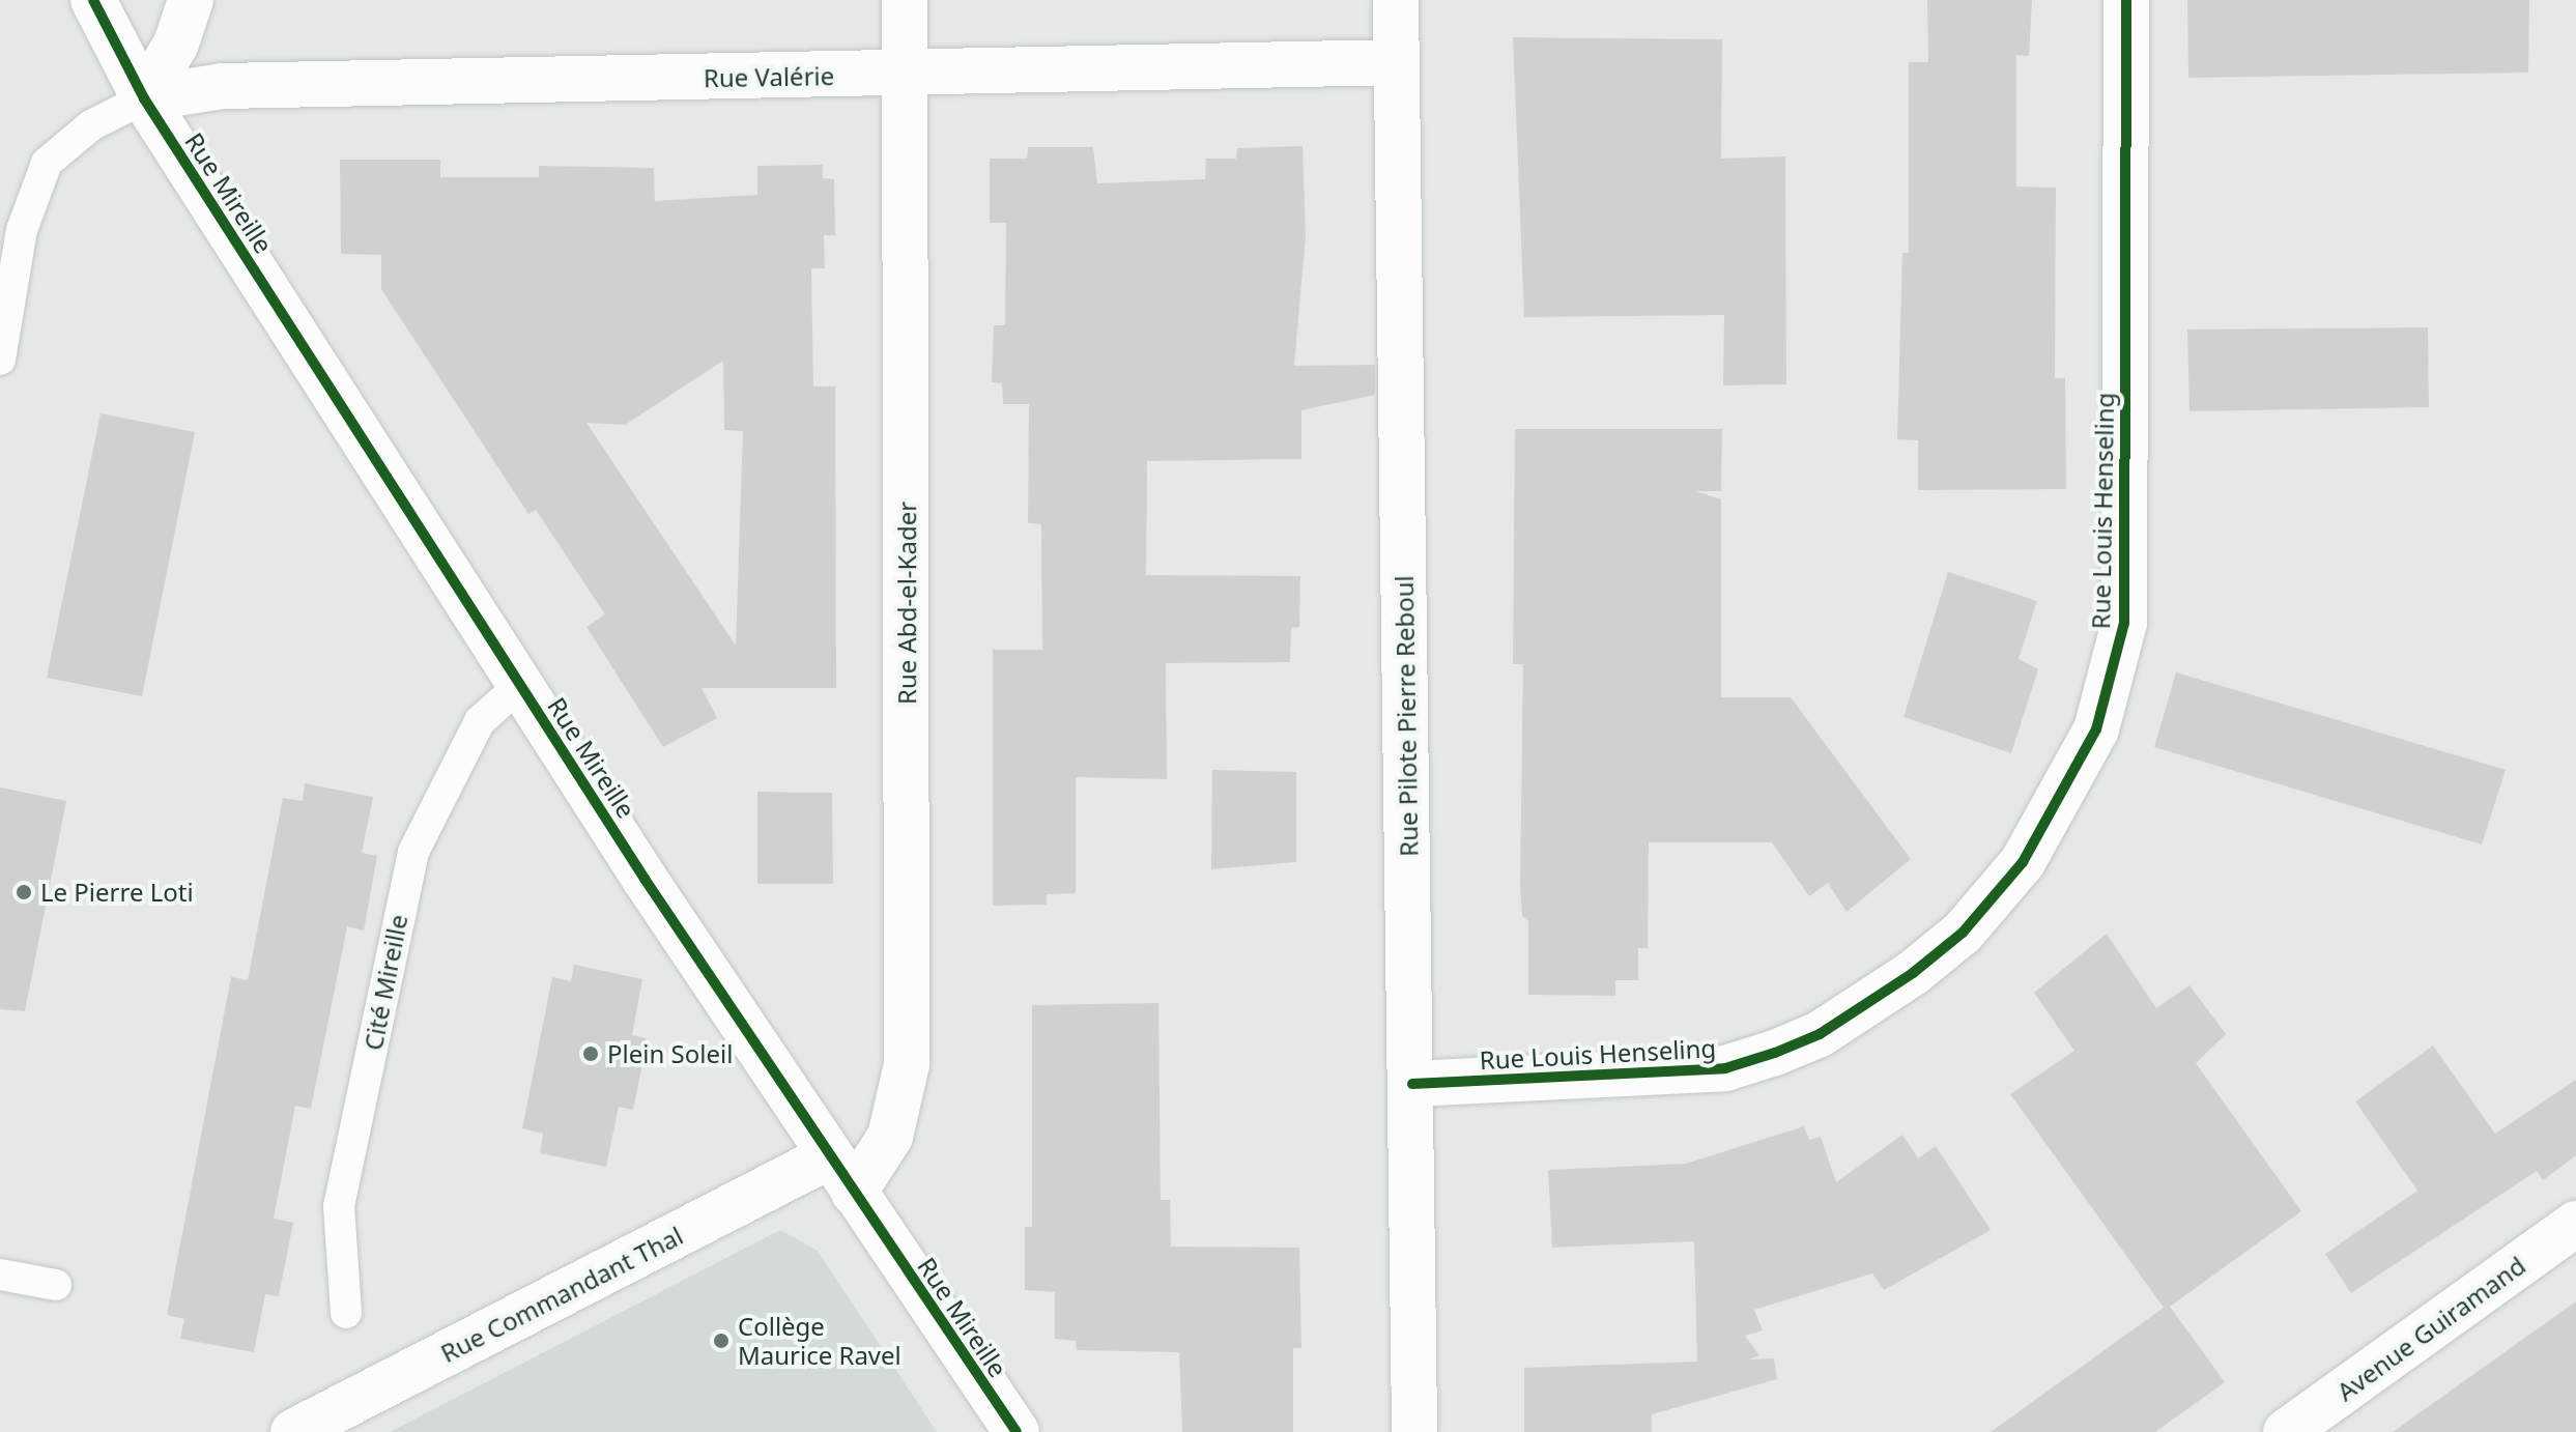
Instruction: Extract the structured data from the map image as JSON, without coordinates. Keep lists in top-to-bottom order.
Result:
{
  "streets": {
    "street": [
      "Rue Valérie",
      "Rue Mireille",
      "Rue Louis Henseling",
      "Rue Abd-el-Kader",
      "Rue Pilote Pierre Reboul",
      "Rue Commandant Thal",
      "Avenue Guiramand"
    ],
    "lane": ["Cité Mireille"]
  },
  "crossings": [
    ["Rue Valérie", "Rue Mireille"],
    ["Rue Valérie", "Rue Abd-el-Kader"],
    ["Rue Valérie", "Rue Pilote Pierre Reboul"],
    ["Rue Mireille", "Rue Abd-el-Kader"],
    ["Rue Mireille", "Cité Mireille"],
    ["Rue Mireille", "Rue Commandant Thal"],
    ["Rue Louis Henseling", "Rue Pilote Pierre Reboul"],
    ["Rue Abd-el-Kader", "Rue Commandant Thal"]
  ],
  "places": ["Le Pierre Loti", "Plein Soleil", "Collège Maurice Ravel"]
}
